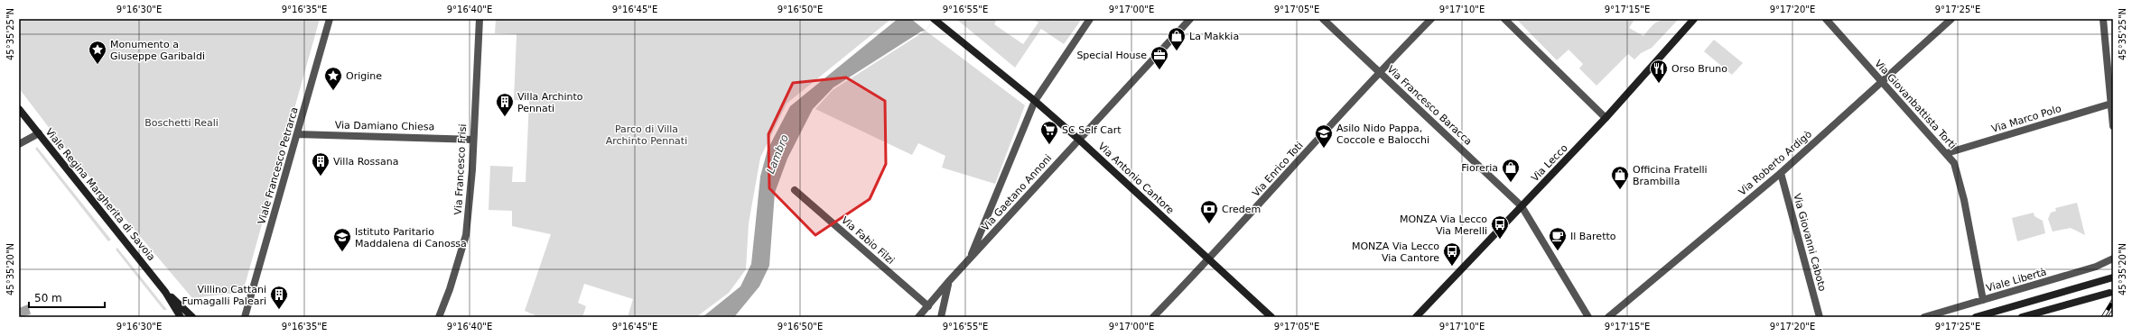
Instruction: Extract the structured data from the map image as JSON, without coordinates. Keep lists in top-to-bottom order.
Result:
{
  "streets": {
    "main road": ["Via Lecco", "Via Antonio Cantore", "Viale Regina Margherita di Savoia"],
    "street": [
      "Via Giovanbattista Torti",
      "Via Francesco Baracca",
      "Via Marco Polo",
      "Via Damiano Chiesa",
      "Via Roberto Ardigò",
      "Viale Francesco Petrarca",
      "Via Francesco Frisi",
      "Via Enrico Toti",
      "Via Gaetano Annoni",
      "Via Fabio Filzi",
      "Via Giovanni Caboto",
      "Viale Libertà"
    ]
  },
  "crossings": [
    ["Via Giovanbattista Torti", "Via Marco Polo"],
    ["Via Giovanbattista Torti", "Via Roberto Ardigò"],
    ["Via Giovanbattista Torti", "Viale Libertà"],
    ["Via Francesco Baracca", "Via Lecco"],
    ["Via Francesco Baracca", "Via Enrico Toti"],
    ["Via Damiano Chiesa", "Viale Francesco Petrarca"],
    ["Via Damiano Chiesa", "Via Francesco Frisi"],
    ["Via Roberto Ardigò", "Via Giovanni Caboto"],
    ["Via Enrico Toti", "Via Antonio Cantore"],
    ["Via Antonio Cantore", "Via Gaetano Annoni"],
    ["Via Gaetano Annoni", "Via Fabio Filzi"]
  ],
  "water": ["Lambro"],
  "parks": ["Boschetti Reali", "Parco di Villa Archinto Pennati"],
  "places": {
    "shop": ["La Makkia", "Fioreria", "Officina Fratelli Brambilla"],
    "place": ["Monumento a Giuseppe Garibaldi", "Origine"],
    "office": ["Special House"],
    "restaurant": ["Orso Bruno"],
    "building": ["Villa Archinto Pennati", "Villa Rossana", "Villino Cattani Fumagalli Paleari"],
    "supermarket": ["SC Self Cart"],
    "school or university": ["Asilo Nido Pappa, Coccole e Balocchi", "Istituto Paritario Maddalena di Canossa"],
    "bank": ["Credem"],
    "bus stop": ["MONZA Via Lecco Via Merelli", "MONZA Via Lecco Via Cantore"],
    "cafe": ["Il Baretto"]
  },
  "scale_bar": "50 m",
  "coordinates": [
    "9°16'30\"E",
    "9°16'35\"E",
    "9°16'40\"E",
    "9°16'45\"E",
    "9°16'50\"E",
    "9°16'55\"E",
    "9°17'00\"E",
    "9°17'05\"E",
    "9°17'10\"E",
    "9°17'15\"E",
    "9°17'20\"E",
    "9°17'25\"E",
    "45°35'25\"N",
    "45°35'20\"N"
  ]
}
